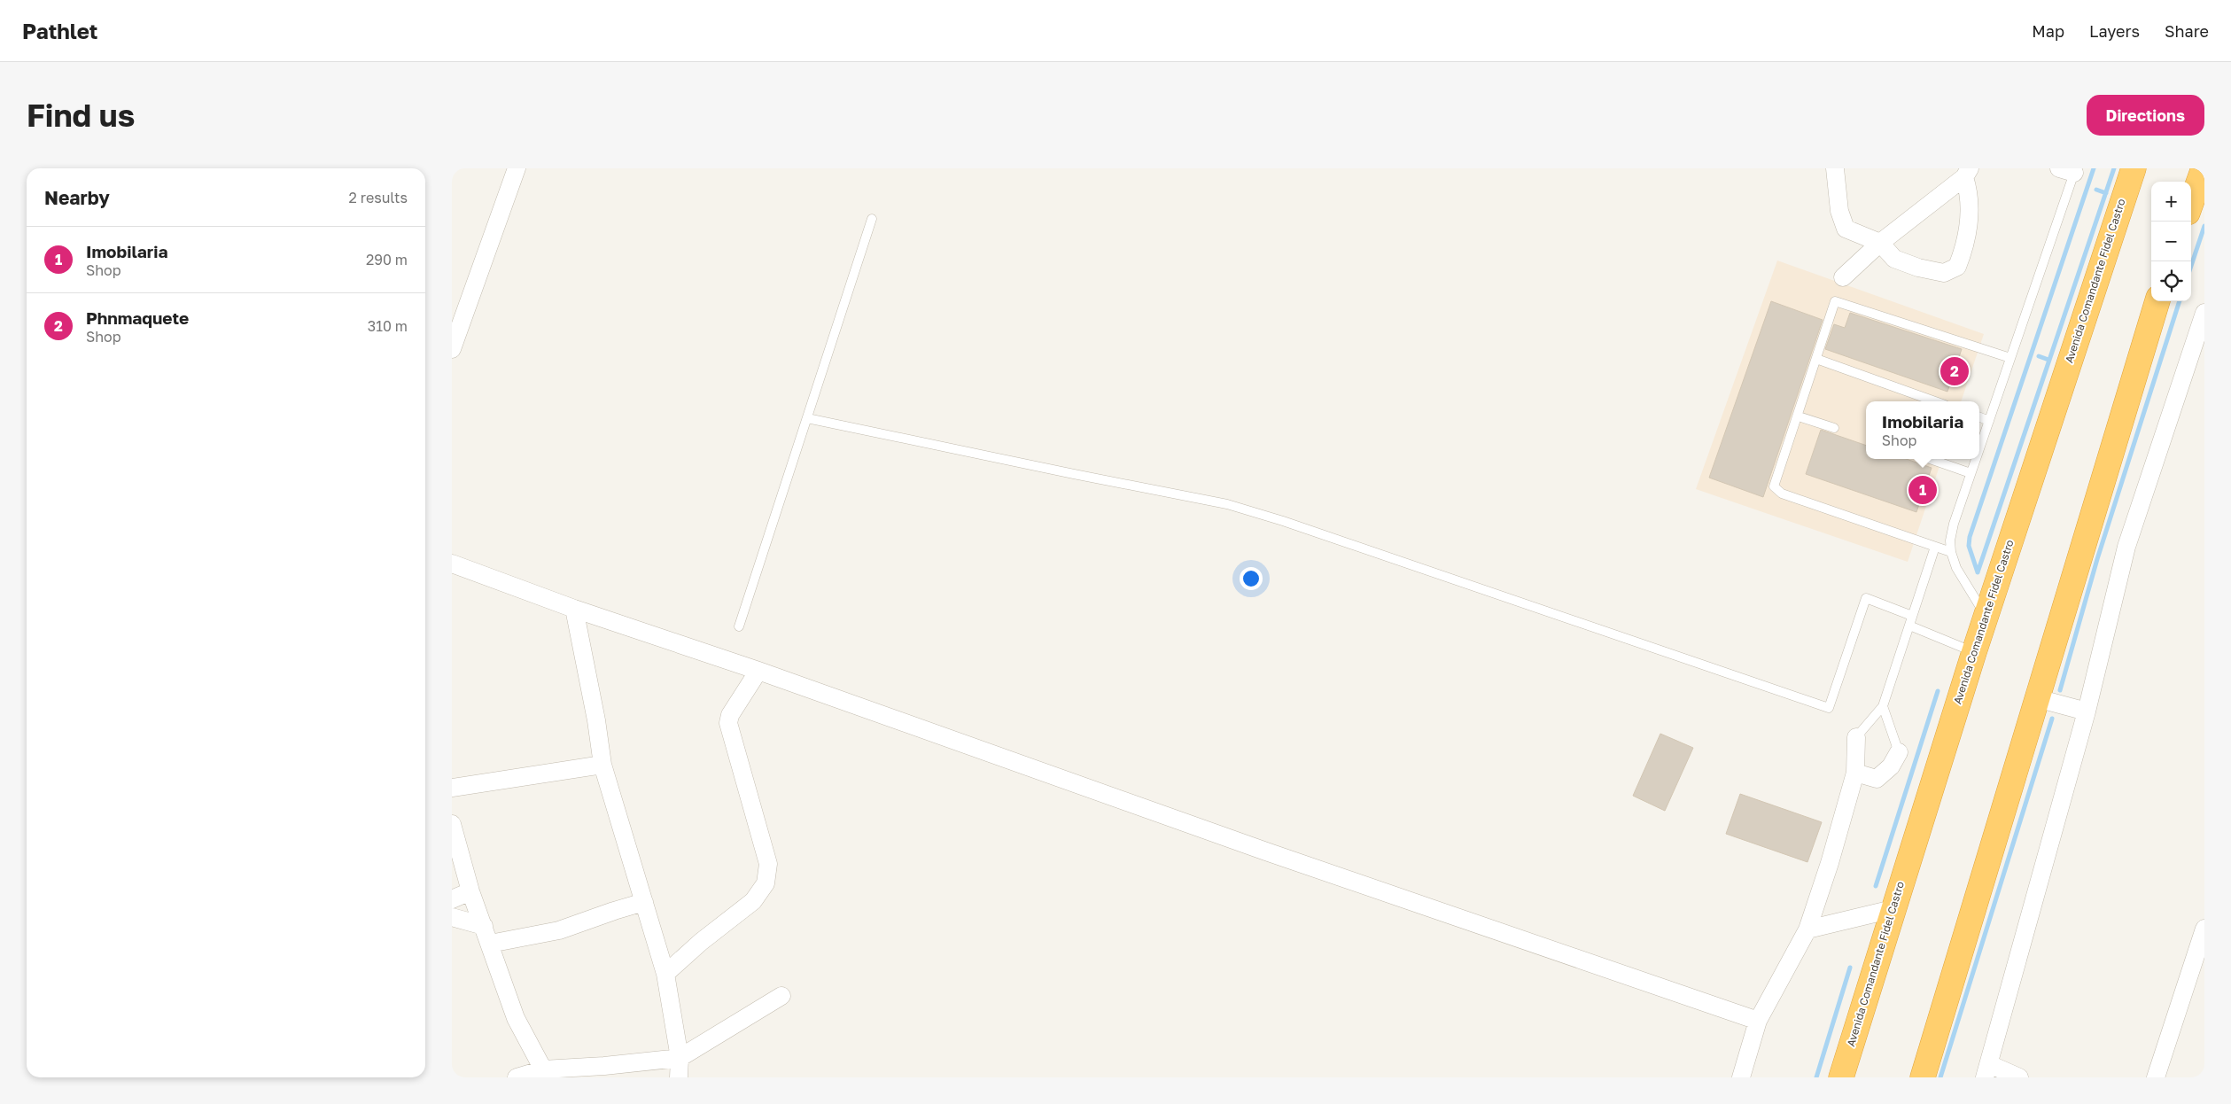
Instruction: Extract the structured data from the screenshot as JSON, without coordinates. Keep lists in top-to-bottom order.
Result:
{
  "streets": {
    "highway": ["Avenida Comandante Fidel Castro"]
  },
  "page": {
    "header": "Pathlet",
    "nav": ["Map", "Layers", "Share"],
    "buttons": "Directions",
    "title": "Find us",
    "heading": ["Nearby", "2 results"],
    "map_buttons": ["+", "−"],
    "list": [
      {
        "mark": "1",
        "name": "Imobilaria",
        "note": "Shop",
        "value": "290 m"
      },
      {
        "mark": "2",
        "name": "Phnmaquete",
        "note": "Shop",
        "value": "310 m"
      }
    ],
    "pins": ["2", "1"],
    "popup": ["Imobilaria", "Shop"]
  }
}
